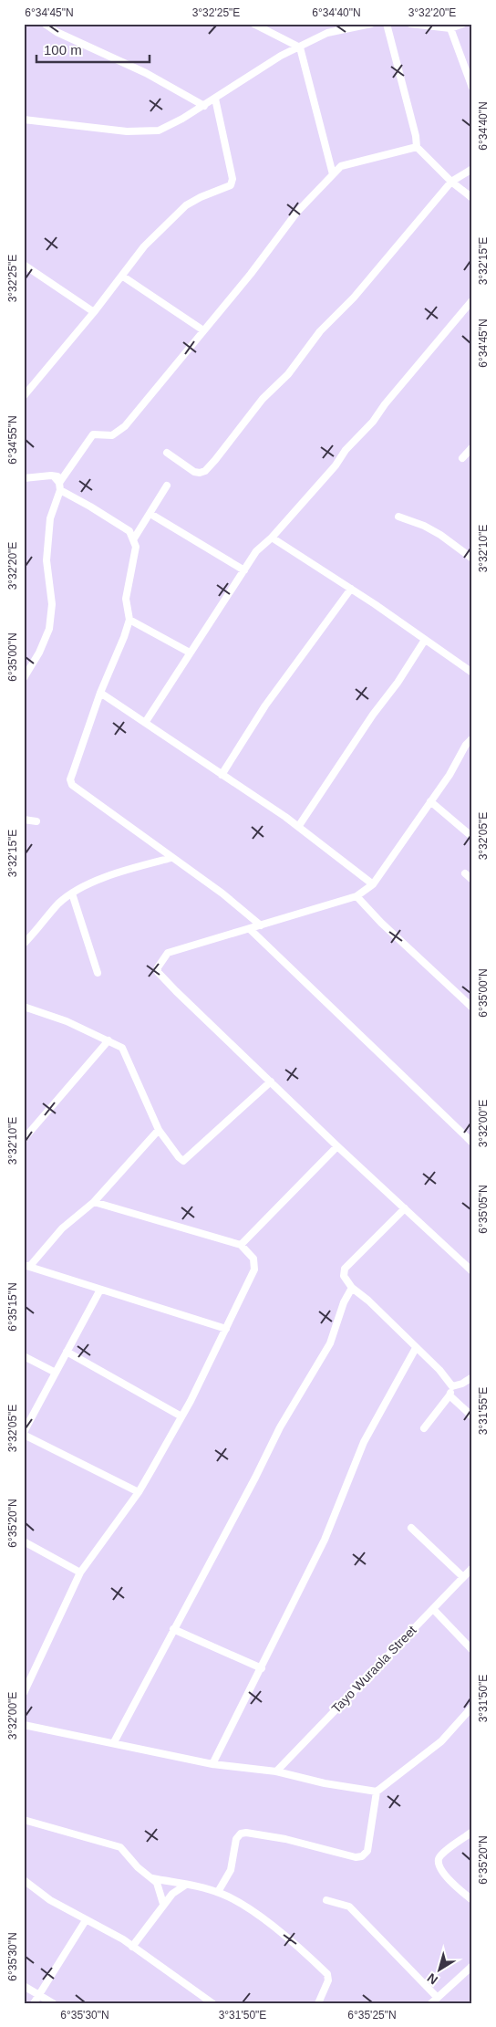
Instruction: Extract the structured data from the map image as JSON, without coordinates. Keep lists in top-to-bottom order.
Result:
{
  "streets": {
    "street": ["Tayo Wuraola Street"]
  },
  "scale_bar": "100 m",
  "north": "bottom left",
  "coordinates": [
    "6°34'45\"N",
    "3°32'25\"E",
    "6°34'40\"N",
    "3°32'20\"E",
    "3°32'15\"E",
    "6°34'55\"N",
    "3°32'10\"E",
    "6°35'00\"N",
    "3°32'05\"E",
    "3°32'00\"E",
    "6°35'05\"N",
    "6°35'15\"N",
    "3°31'55\"E",
    "6°35'20\"N",
    "3°31'50\"E",
    "6°35'30\"N",
    "6°35'25\"N"
  ]
}
